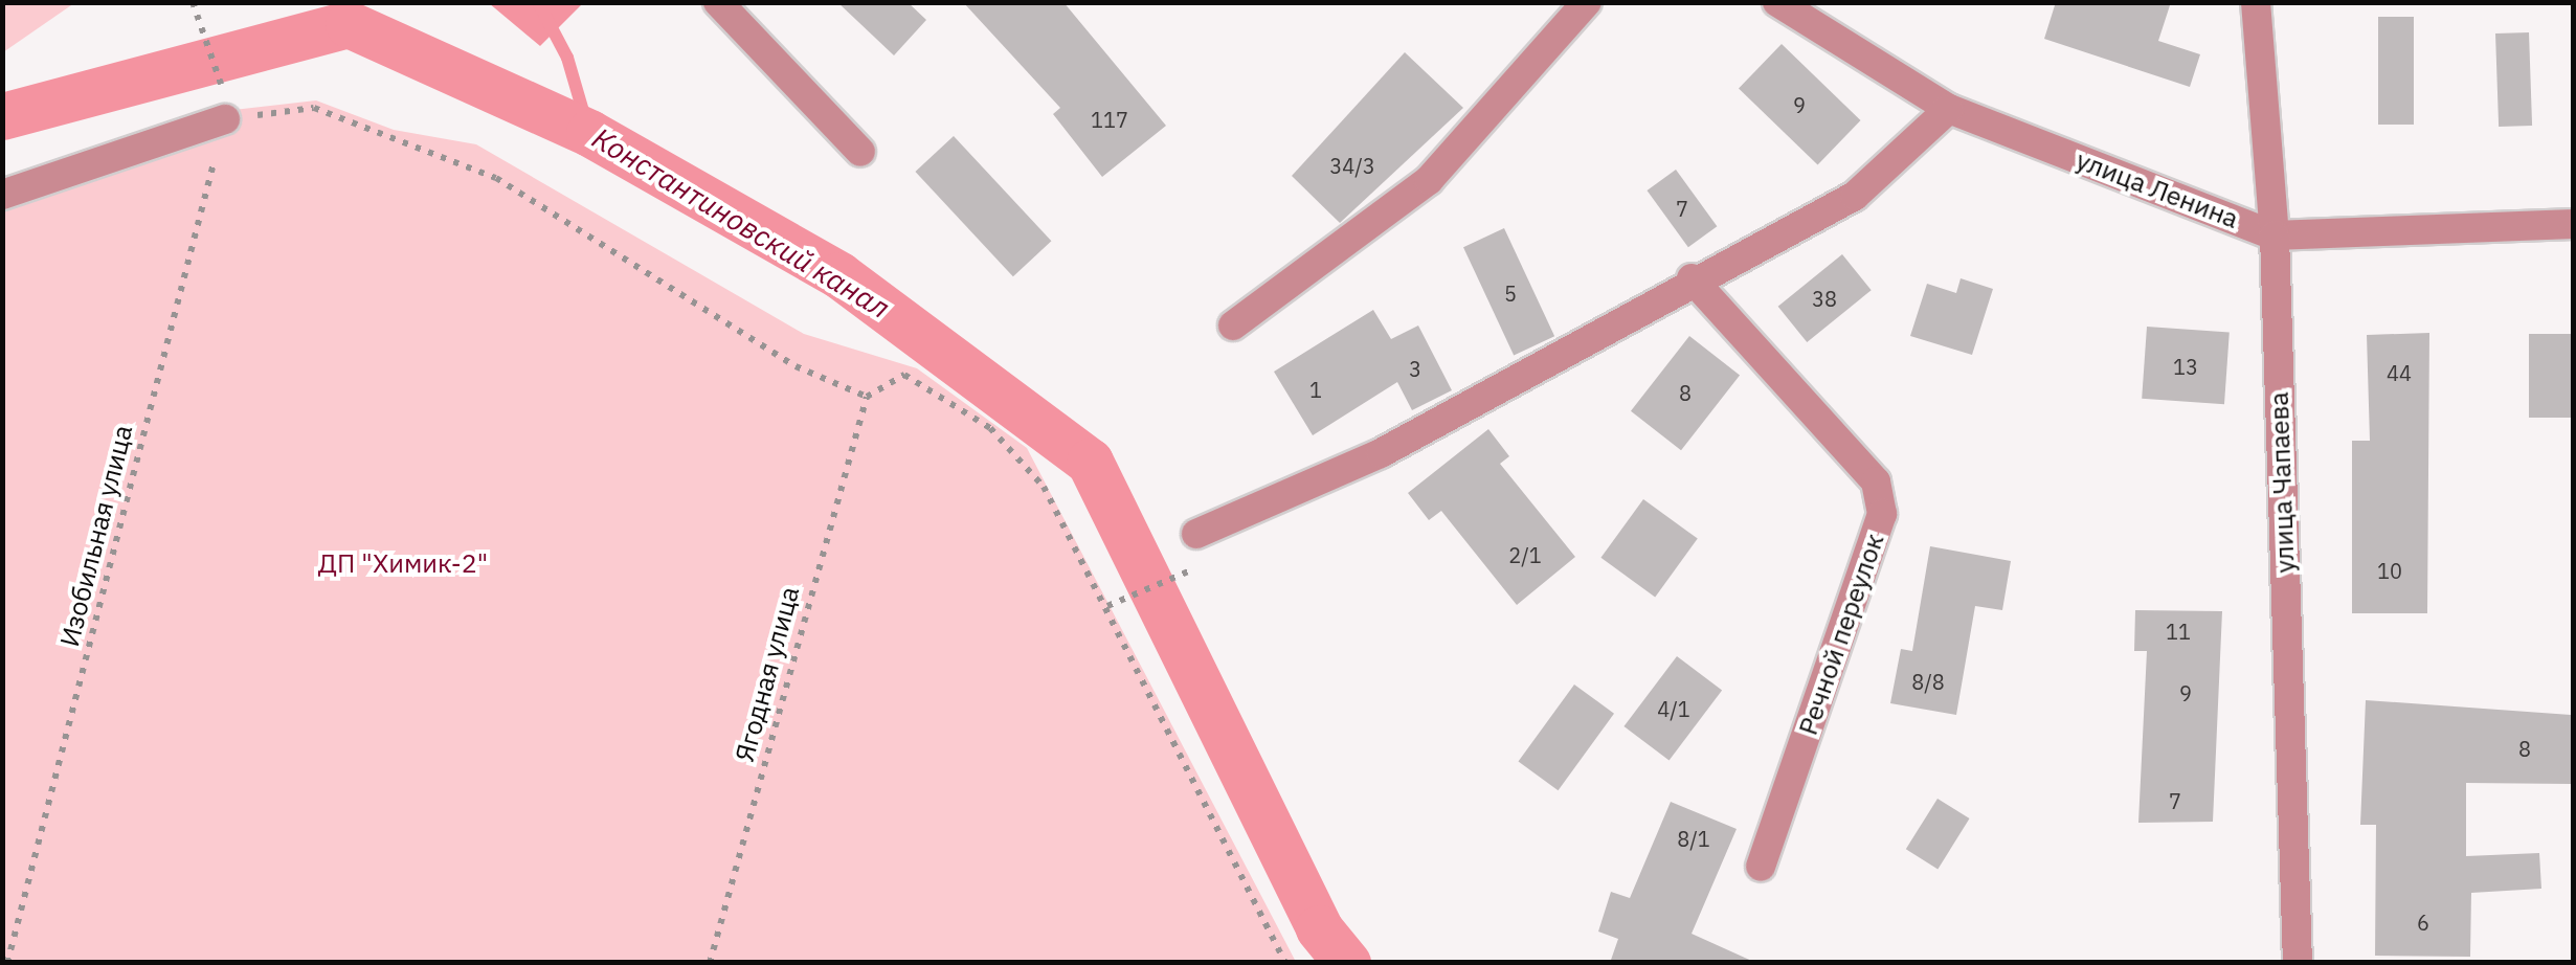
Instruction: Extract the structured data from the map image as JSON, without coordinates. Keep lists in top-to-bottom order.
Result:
{
  "streets": {
    "street": ["улица Ленина", "улица Чапаева", "Речной переулок"],
    "path": ["Изобильная улица", "Ягодная улица"]
  },
  "crossings": [
    ["улица Ленина", "улица Чапаева"]
  ],
  "water": ["Константиновский канал"],
  "parks": ["ДП \"Химик-2\""],
  "house_numbers": [
    "9",
    "117",
    "34/3",
    "7",
    "5",
    "38",
    "13",
    "3",
    "44",
    "1",
    "8",
    "2/1",
    "10",
    "11",
    "8/8",
    "9",
    "4/1",
    "8",
    "7",
    "8/1",
    "6"
  ]
}
